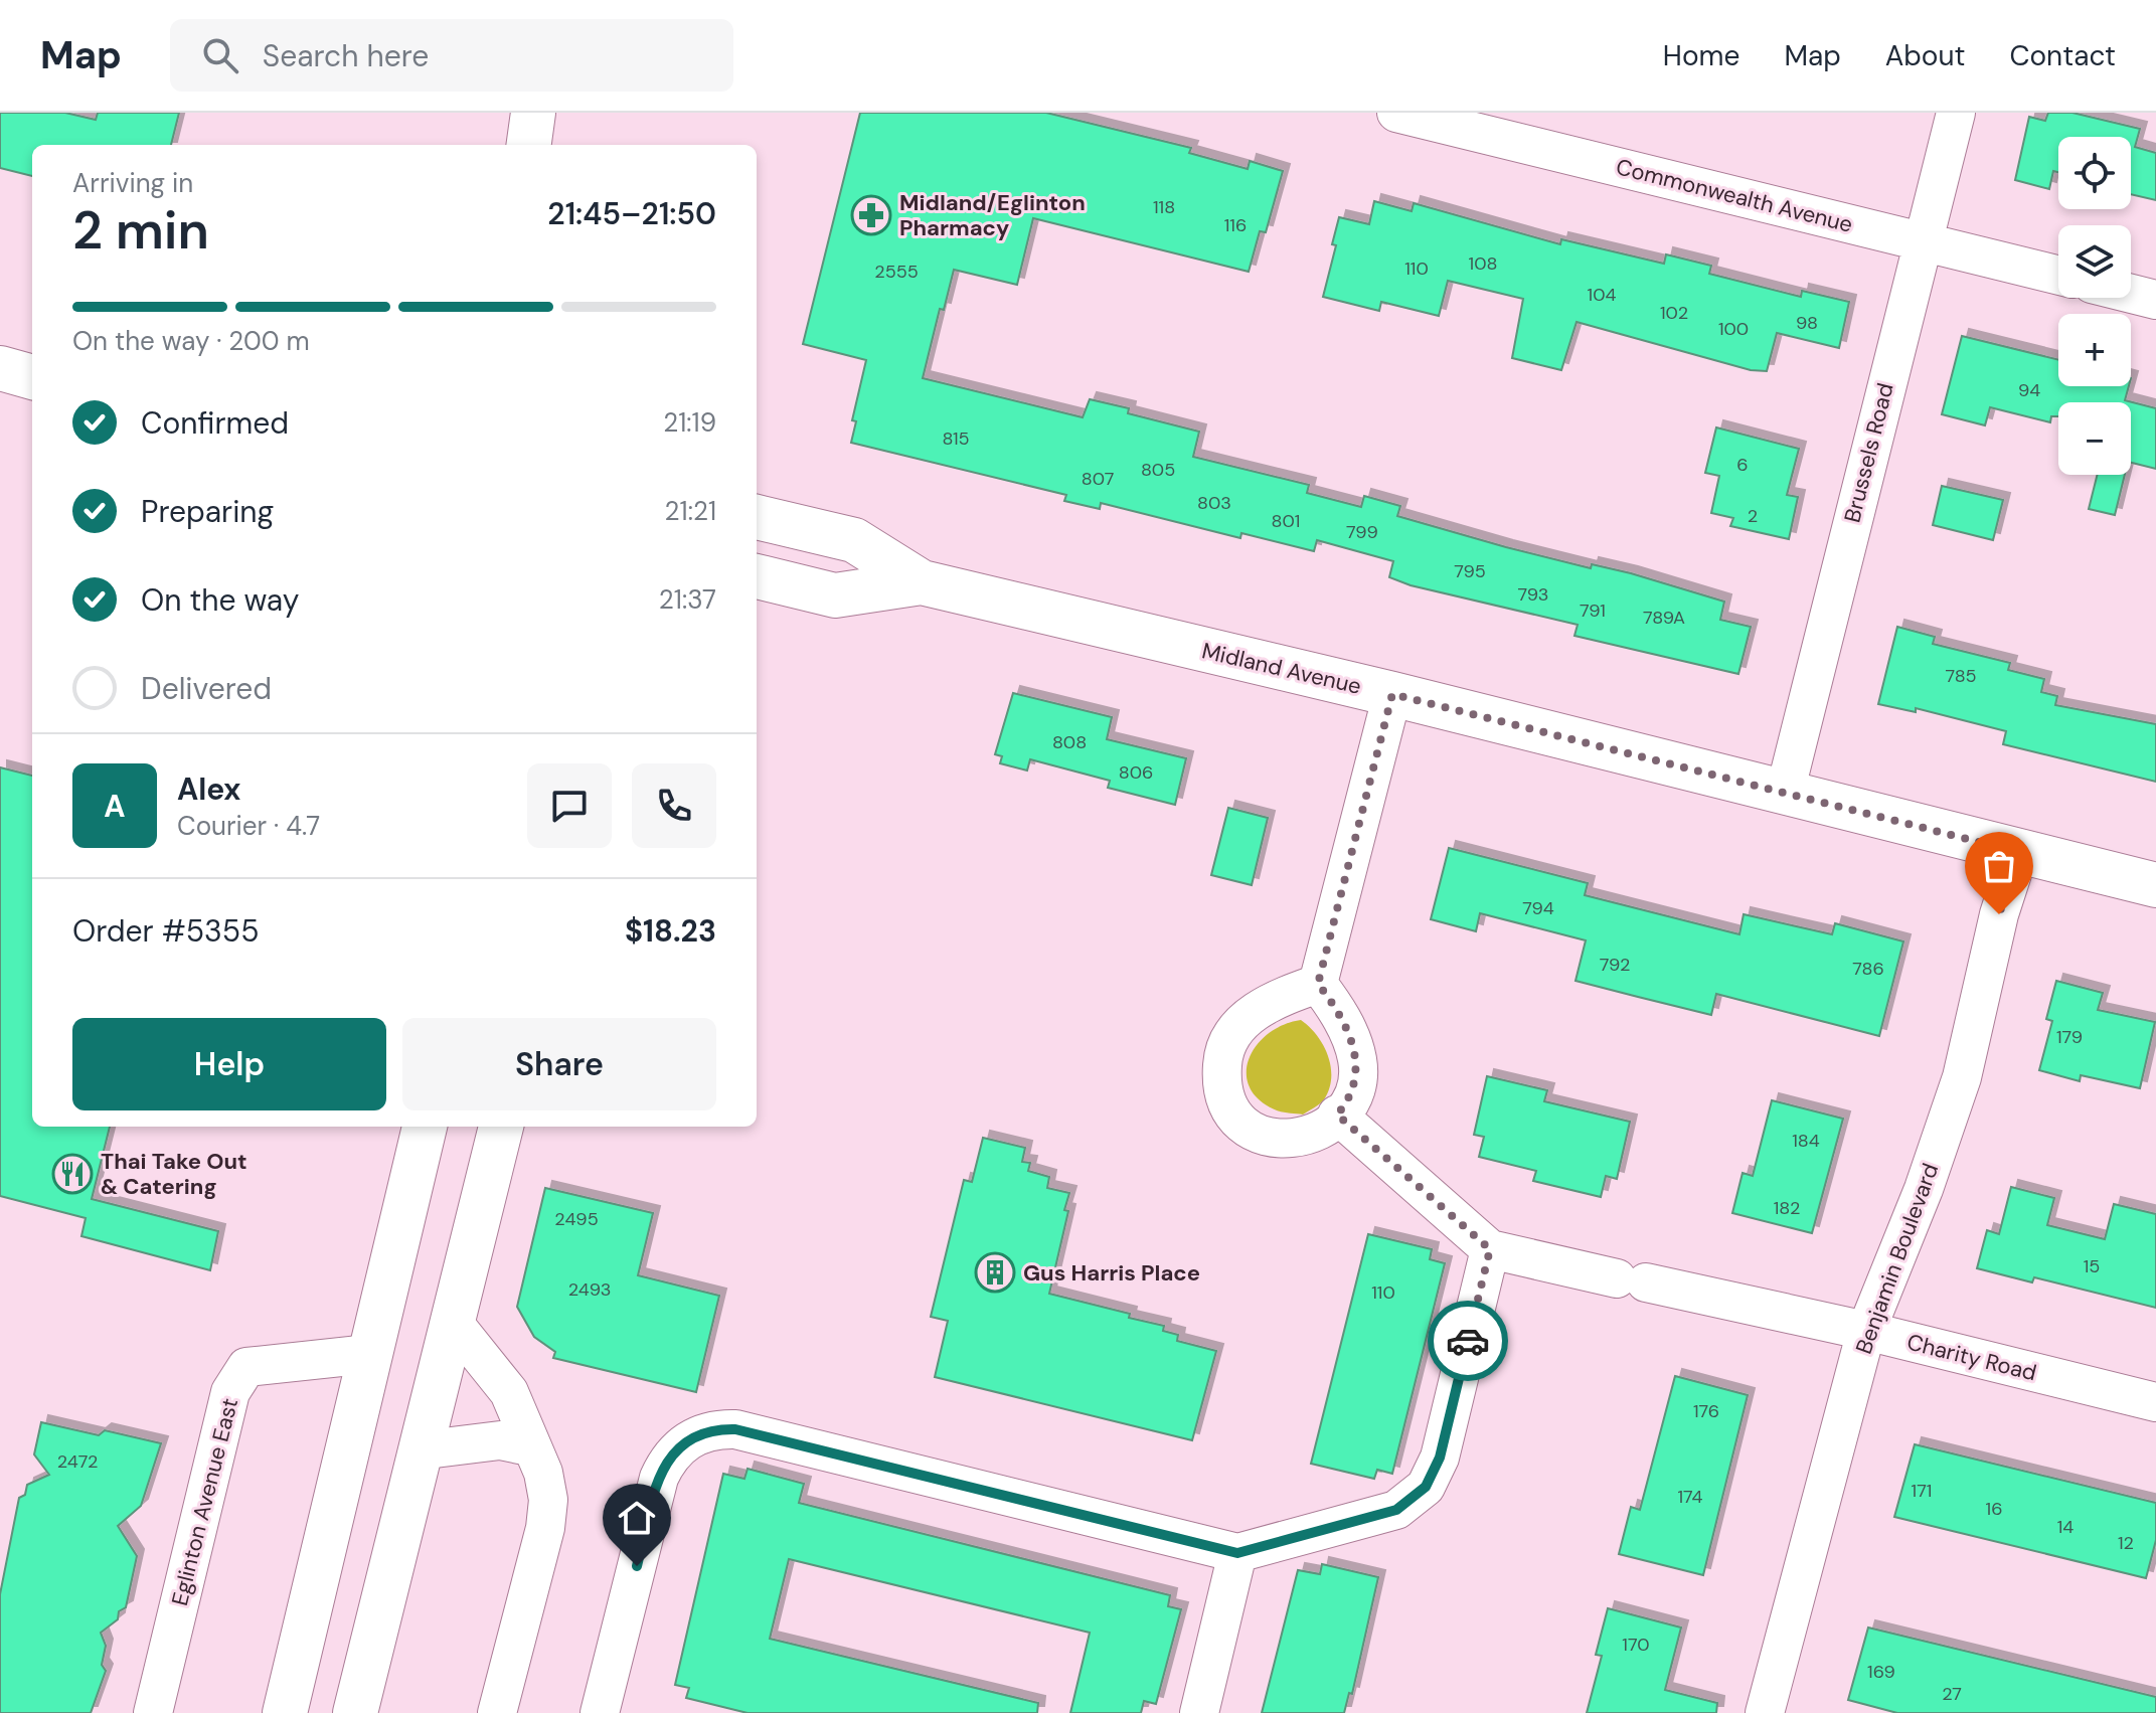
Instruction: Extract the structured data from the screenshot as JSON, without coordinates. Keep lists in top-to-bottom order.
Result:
{
  "streets": {
    "main road": ["Midland Avenue"],
    "street": [
      "Commonwealth Avenue",
      "Brussels Road",
      "Benjamin Boulevard",
      "Charity Road",
      "Eglinton Avenue East"
    ]
  },
  "crossings": [
    ["Commonwealth Avenue", "Brussels Road"],
    ["Brussels Road", "Midland Avenue"],
    ["Midland Avenue", "Benjamin Boulevard"],
    ["Benjamin Boulevard", "Charity Road"]
  ],
  "places": {
    "pharmacy": ["Midland/Eglinton Pharmacy"],
    "restaurant": ["Thai Take Out & Catering"],
    "building": ["Gus Harris Place"]
  },
  "house_numbers": [
    "118",
    "116",
    "108",
    "110",
    "2555",
    "104",
    "102",
    "98",
    "100",
    "94",
    "815",
    "6",
    "805",
    "807",
    "803",
    "2",
    "801",
    "799",
    "795",
    "793",
    "791",
    "789A",
    "785",
    "808",
    "806",
    "794",
    "792",
    "786",
    "179",
    "184",
    "182",
    "2495",
    "15",
    "2493",
    "110",
    "176",
    "2472",
    "171",
    "174",
    "16",
    "14",
    "12",
    "170",
    "169",
    "27"
  ],
  "page": {
    "header": "Map",
    "search": "Search here",
    "nav": [
      "Home",
      "Map",
      "About",
      "Contact"
    ],
    "map_buttons": ["+", "−"],
    "heading": ["2 min", "Arriving in", "21:45–21:50"],
    "panel": [
      "Alex",
      "Courier · 4.7",
      "Order #5355",
      "$18.23"
    ],
    "bar": "On the way · 200 m",
    "list": [
      ["Confirmed", "21:19"],
      ["Preparing", "21:21"],
      ["On the way", "21:37"],
      "Delivered"
    ],
    "round": "A",
    "buttons": ["Help", "Share"]
  }
}
